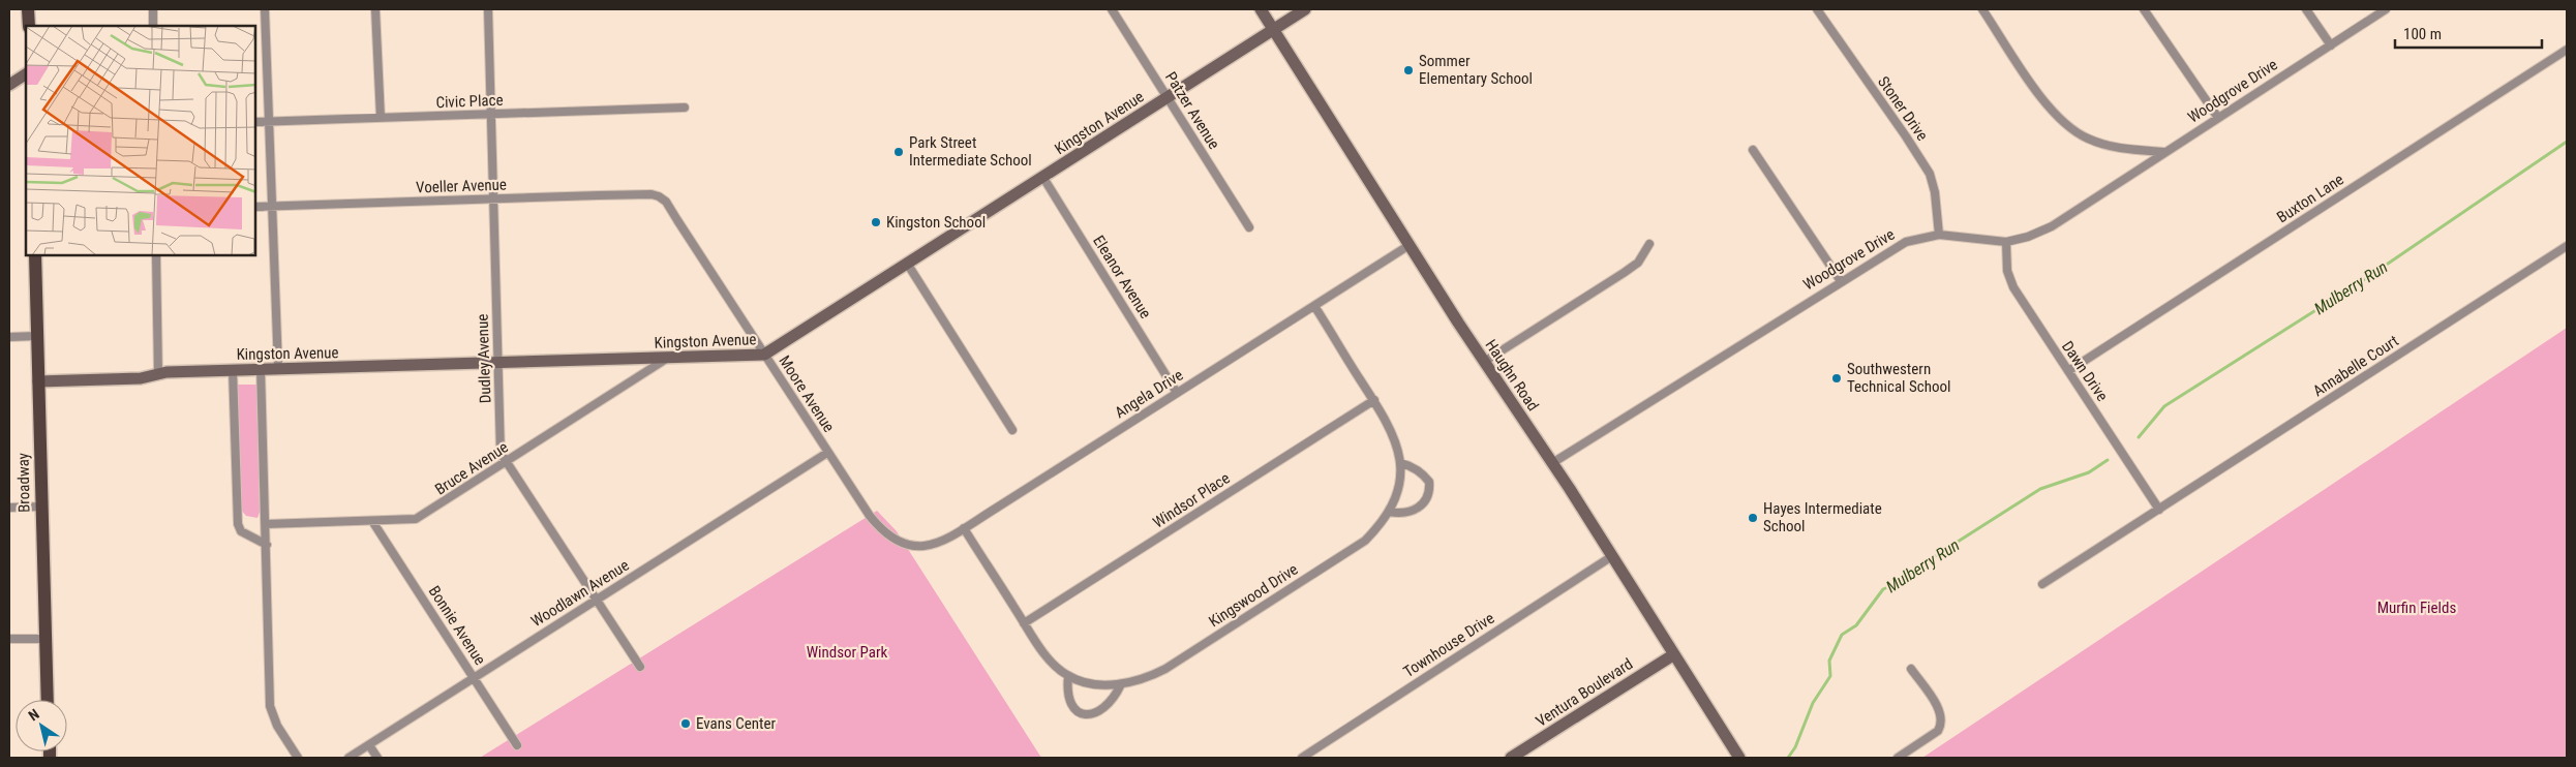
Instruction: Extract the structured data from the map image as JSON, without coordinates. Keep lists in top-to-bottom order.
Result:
{
  "streets": {
    "main road": ["Broadway"],
    "street": [
      "Woodgrove Drive",
      "Civic Place",
      "Stoner Drive",
      "Patzer Avenue",
      "Kingston Avenue",
      "Voeller Avenue",
      "Buxton Lane",
      "Eleanor Avenue",
      "Dudley Avenue",
      "Annabelle Court",
      "Dawn Drive",
      "Haughn Road",
      "Moore Avenue",
      "Angela Drive",
      "Bruce Avenue",
      "Windsor Place",
      "Woodlawn Avenue",
      "Kingswood Drive",
      "Bonnie Avenue",
      "Townhouse Drive",
      "Ventura Boulevard"
    ]
  },
  "crossings": [
    ["Woodgrove Drive", "Stoner Drive"],
    ["Woodgrove Drive", "Dawn Drive"],
    ["Woodgrove Drive", "Haughn Road"],
    ["Civic Place", "Dudley Avenue"],
    ["Patzer Avenue", "Kingston Avenue"],
    ["Kingston Avenue", "Eleanor Avenue"],
    ["Kingston Avenue", "Dudley Avenue"],
    ["Kingston Avenue", "Haughn Road"],
    ["Kingston Avenue", "Moore Avenue"],
    ["Kingston Avenue", "Bruce Avenue"],
    ["Kingston Avenue", "Broadway"],
    ["Voeller Avenue", "Dudley Avenue"],
    ["Voeller Avenue", "Moore Avenue"],
    ["Buxton Lane", "Dawn Drive"],
    ["Eleanor Avenue", "Angela Drive"],
    ["Dudley Avenue", "Bruce Avenue"],
    ["Dudley Avenue", "Woodlawn Avenue"],
    ["Annabelle Court", "Dawn Drive"],
    ["Haughn Road", "Angela Drive"],
    ["Haughn Road", "Townhouse Drive"],
    ["Haughn Road", "Ventura Boulevard"],
    ["Moore Avenue", "Angela Drive"],
    ["Moore Avenue", "Woodlawn Avenue"],
    ["Angela Drive", "Kingswood Drive"],
    ["Bruce Avenue", "Bonnie Avenue"],
    ["Windsor Place", "Kingswood Drive"],
    ["Woodlawn Avenue", "Bonnie Avenue"]
  ],
  "water": ["Mulberry Run"],
  "parks": ["Murfin Fields", "Windsor Park"],
  "places": [
    "Sommer Elementary School",
    "Park Street Intermediate School",
    "Kingston School",
    "Southwestern Technical School",
    "Hayes Intermediate School",
    "Evans Center"
  ],
  "scale_bar": "100 m",
  "north": "top left"
}
